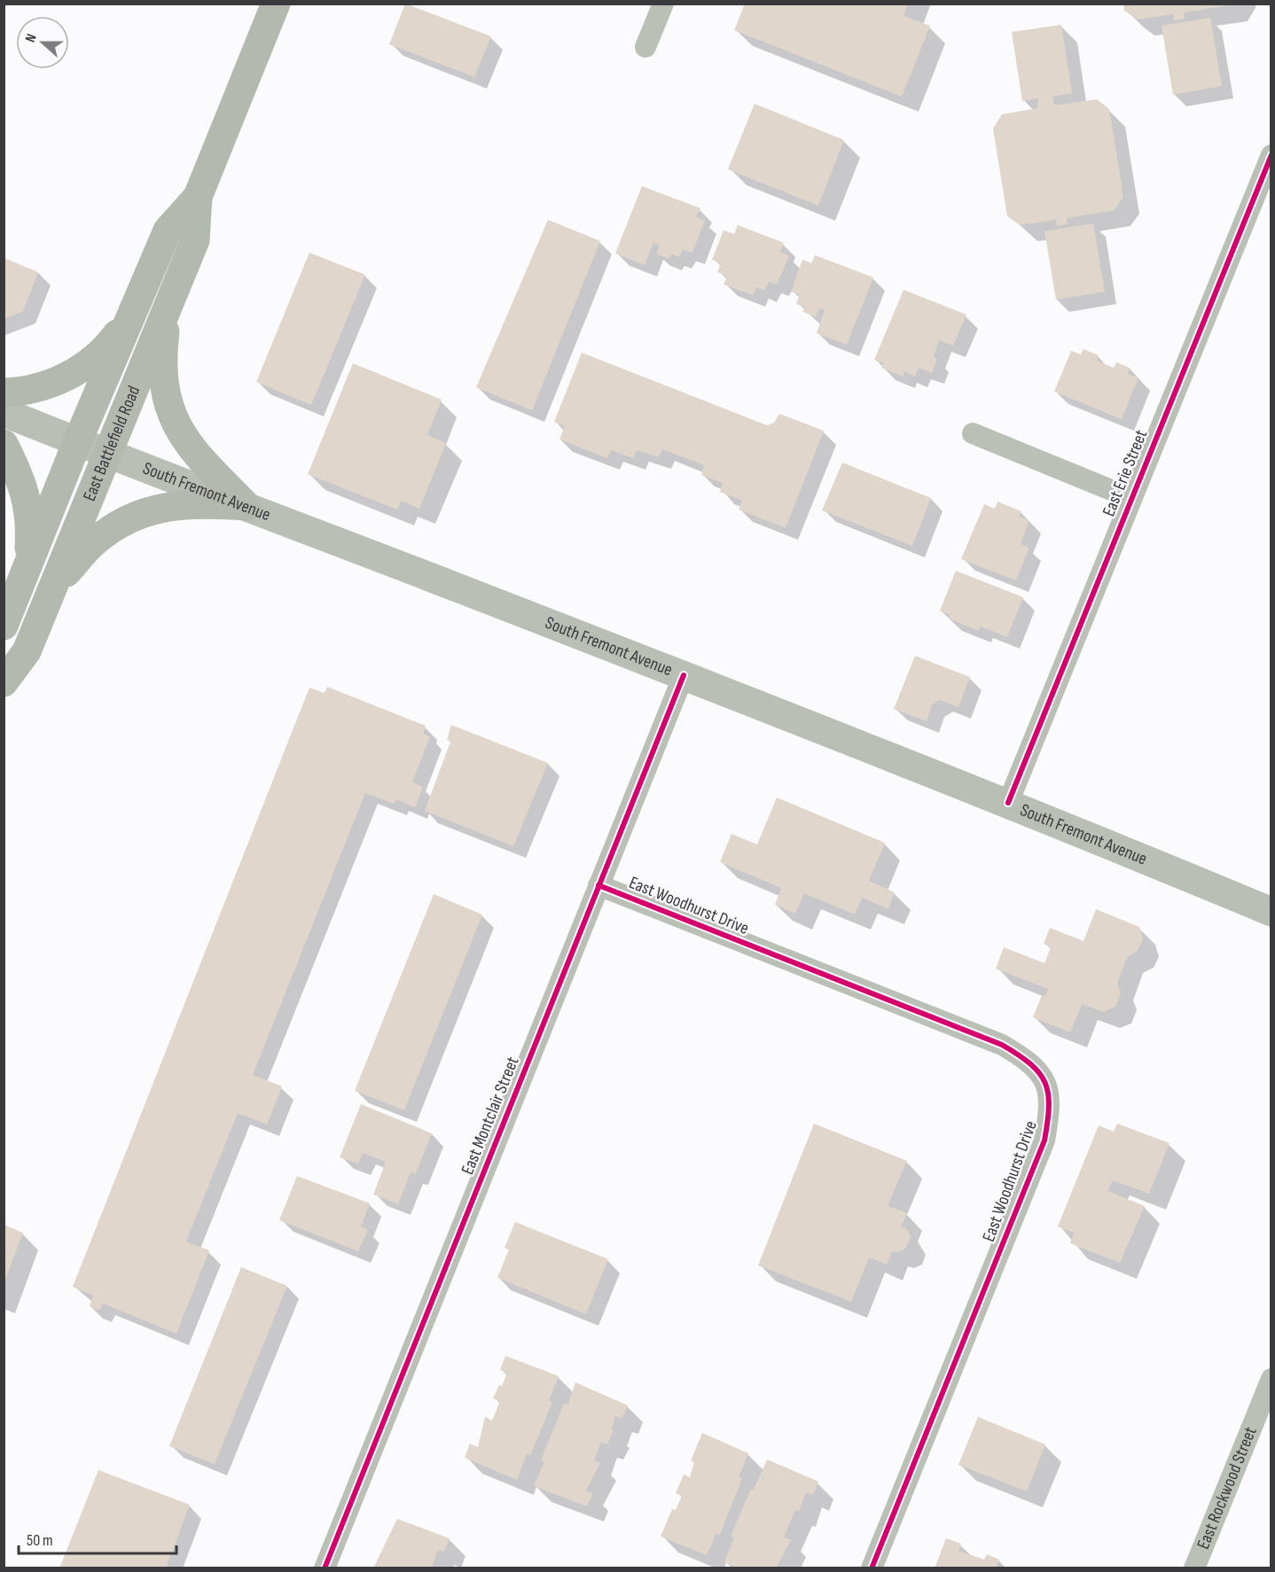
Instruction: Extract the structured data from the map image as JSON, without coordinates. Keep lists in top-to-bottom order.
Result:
{
  "streets": {
    "main road": ["East Battlefield Road", "South Fremont Avenue"],
    "street": [
      "East Erie Street",
      "East Woodhurst Drive",
      "East Montclair Street",
      "East Rockwood Street"
    ]
  },
  "crossings": [
    ["East Battlefield Road", "South Fremont Avenue"],
    ["East Erie Street", "South Fremont Avenue"],
    ["South Fremont Avenue", "East Montclair Street"],
    ["East Woodhurst Drive", "East Montclair Street"]
  ],
  "scale_bar": "50 m",
  "north": "left"
}
